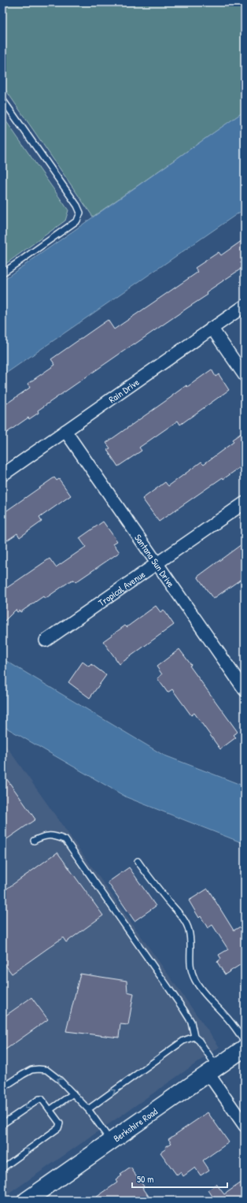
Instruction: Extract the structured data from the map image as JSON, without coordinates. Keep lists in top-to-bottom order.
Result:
{
  "streets": {
    "street": [
      "Rain Drive",
      "Santana Sun Drive",
      "Tropical Avenue",
      "Berkshire Road"
    ]
  },
  "crossings": [
    ["Rain Drive", "Santana Sun Drive"],
    ["Santana Sun Drive", "Tropical Avenue"]
  ],
  "scale_bar": "50 m"
}
